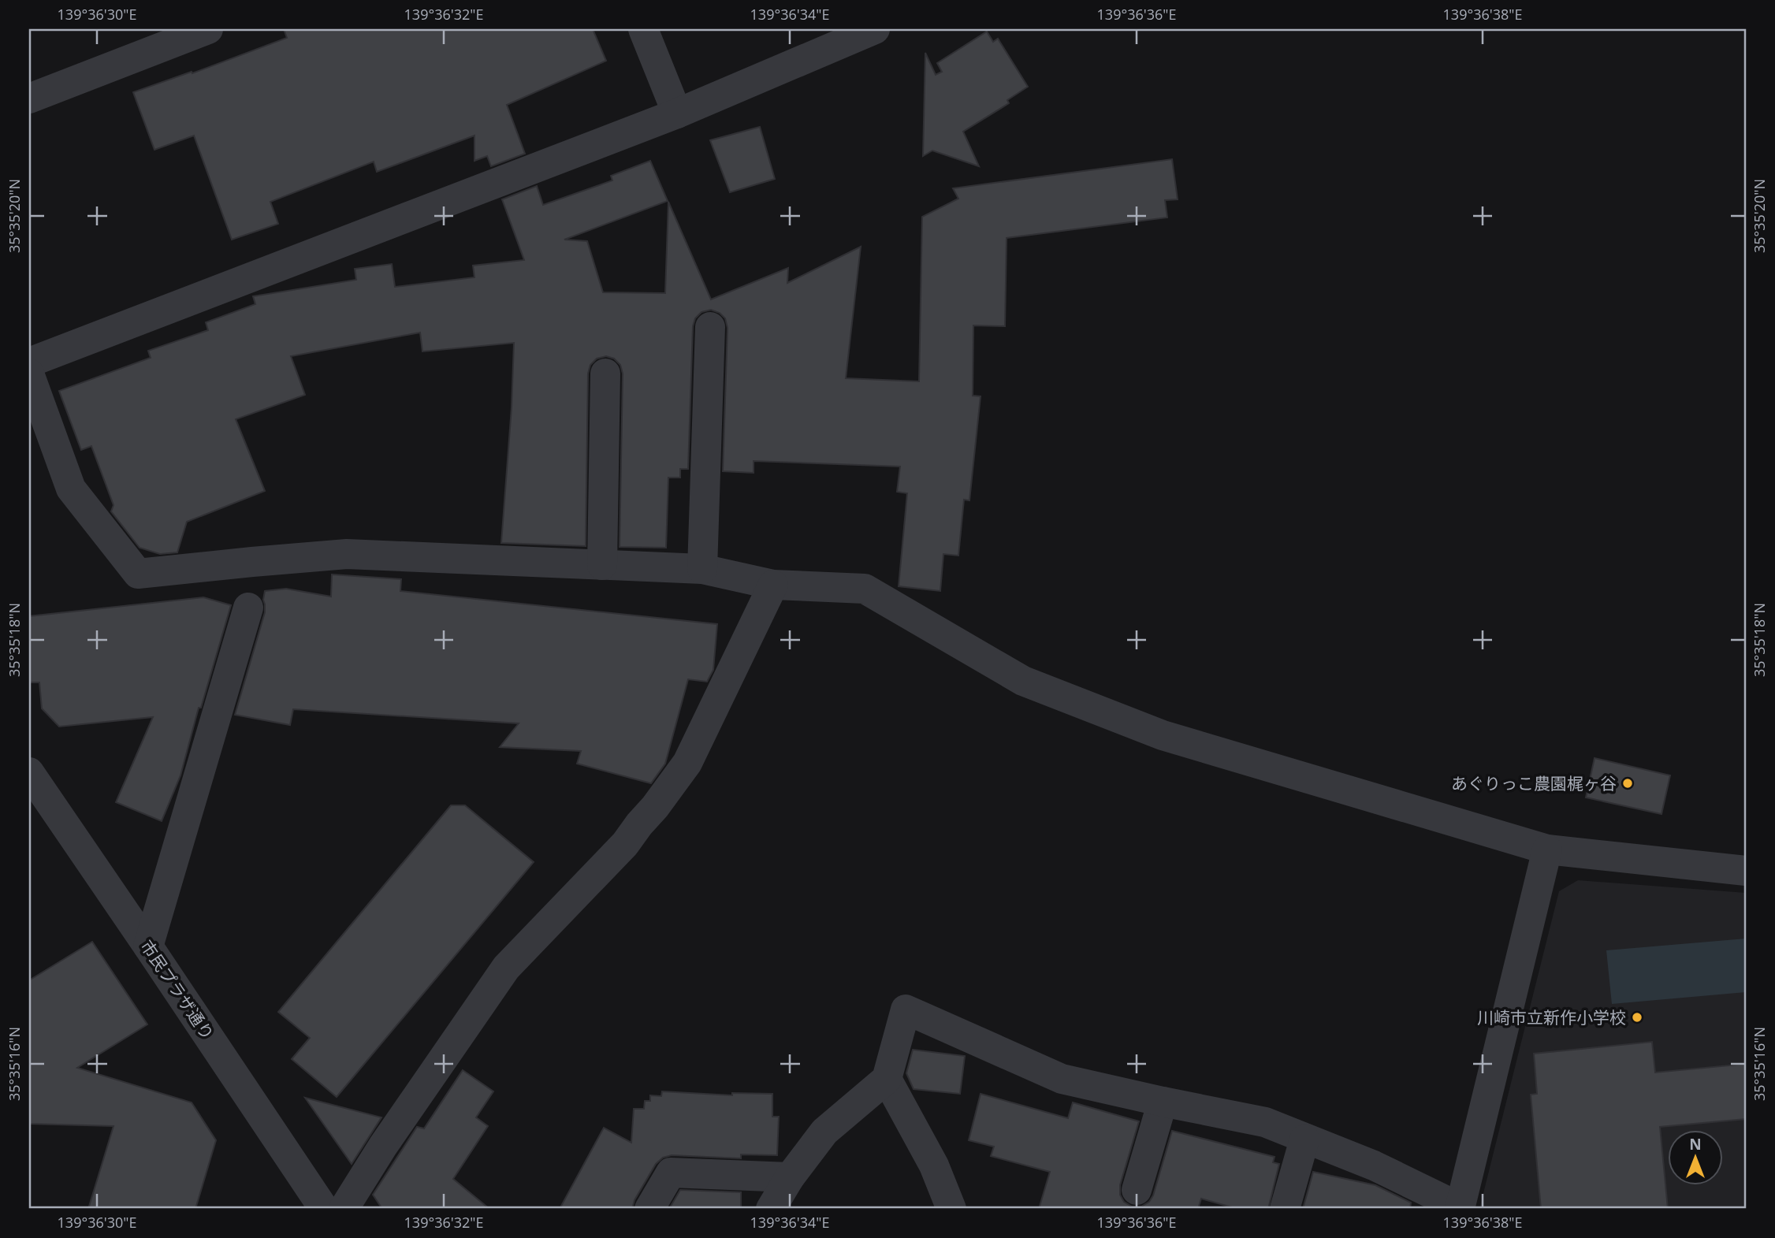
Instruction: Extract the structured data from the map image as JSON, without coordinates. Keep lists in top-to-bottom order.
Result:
{
  "streets": {
    "street": ["市民プラザ通り"]
  },
  "places": ["あぐりっこ農園梶ヶ谷", "川崎市立新作小学校"],
  "north": "top",
  "coordinates": [
    "139°36'30\"E",
    "139°36'32\"E",
    "139°36'34\"E",
    "139°36'36\"E",
    "139°36'38\"E",
    "35°35'20\"N",
    "35°35'18\"N",
    "35°35'16\"N"
  ]
}
